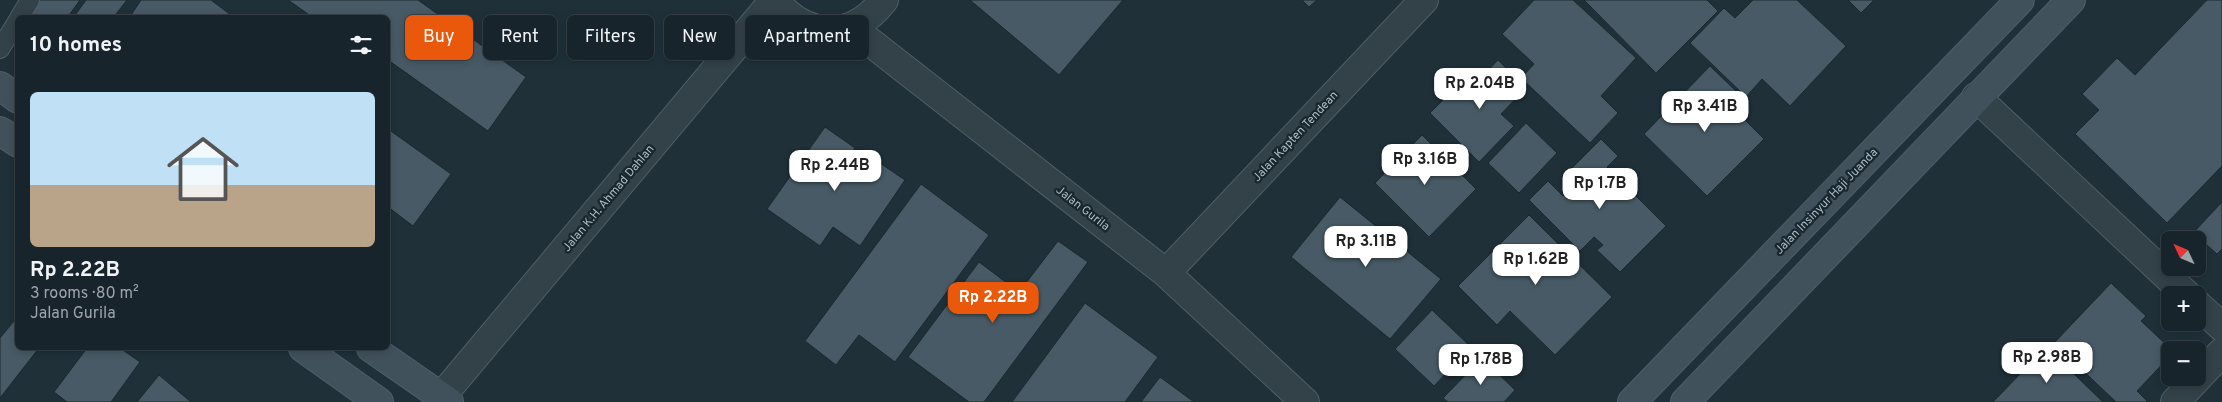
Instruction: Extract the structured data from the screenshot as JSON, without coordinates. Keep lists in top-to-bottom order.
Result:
{
  "streets": {
    "main road": ["Jalan Insinyur Haji Juanda"],
    "street": ["Jalan Kapten Tendean", "Jalan K.H. Ahmad Dahlan", "Jalan Gurila"]
  },
  "crossings": [
    ["Jalan Kapten Tendean", "Jalan Gurila"]
  ],
  "north": "top left",
  "page": {
    "chip": [
      "Buy",
      "Rent",
      "Filters",
      "New",
      "Apartment"
    ],
    "heading": "10 homes",
    "price": [
      "Rp 2.04B",
      "Rp 3.41B",
      "Rp 3.16B",
      "Rp 2.44B",
      "Rp 1.7B",
      "Rp 3.11B",
      "Rp 1.62B",
      "Rp 2.22B",
      "Rp 2.98B",
      "Rp 1.78B"
    ],
    "list": [
      {
        "name": "Rp 2.22B",
        "note": "3 rooms · 80 m² · Jalan Gurila"
      }
    ],
    "map_buttons": ["+", "−"]
  }
}
